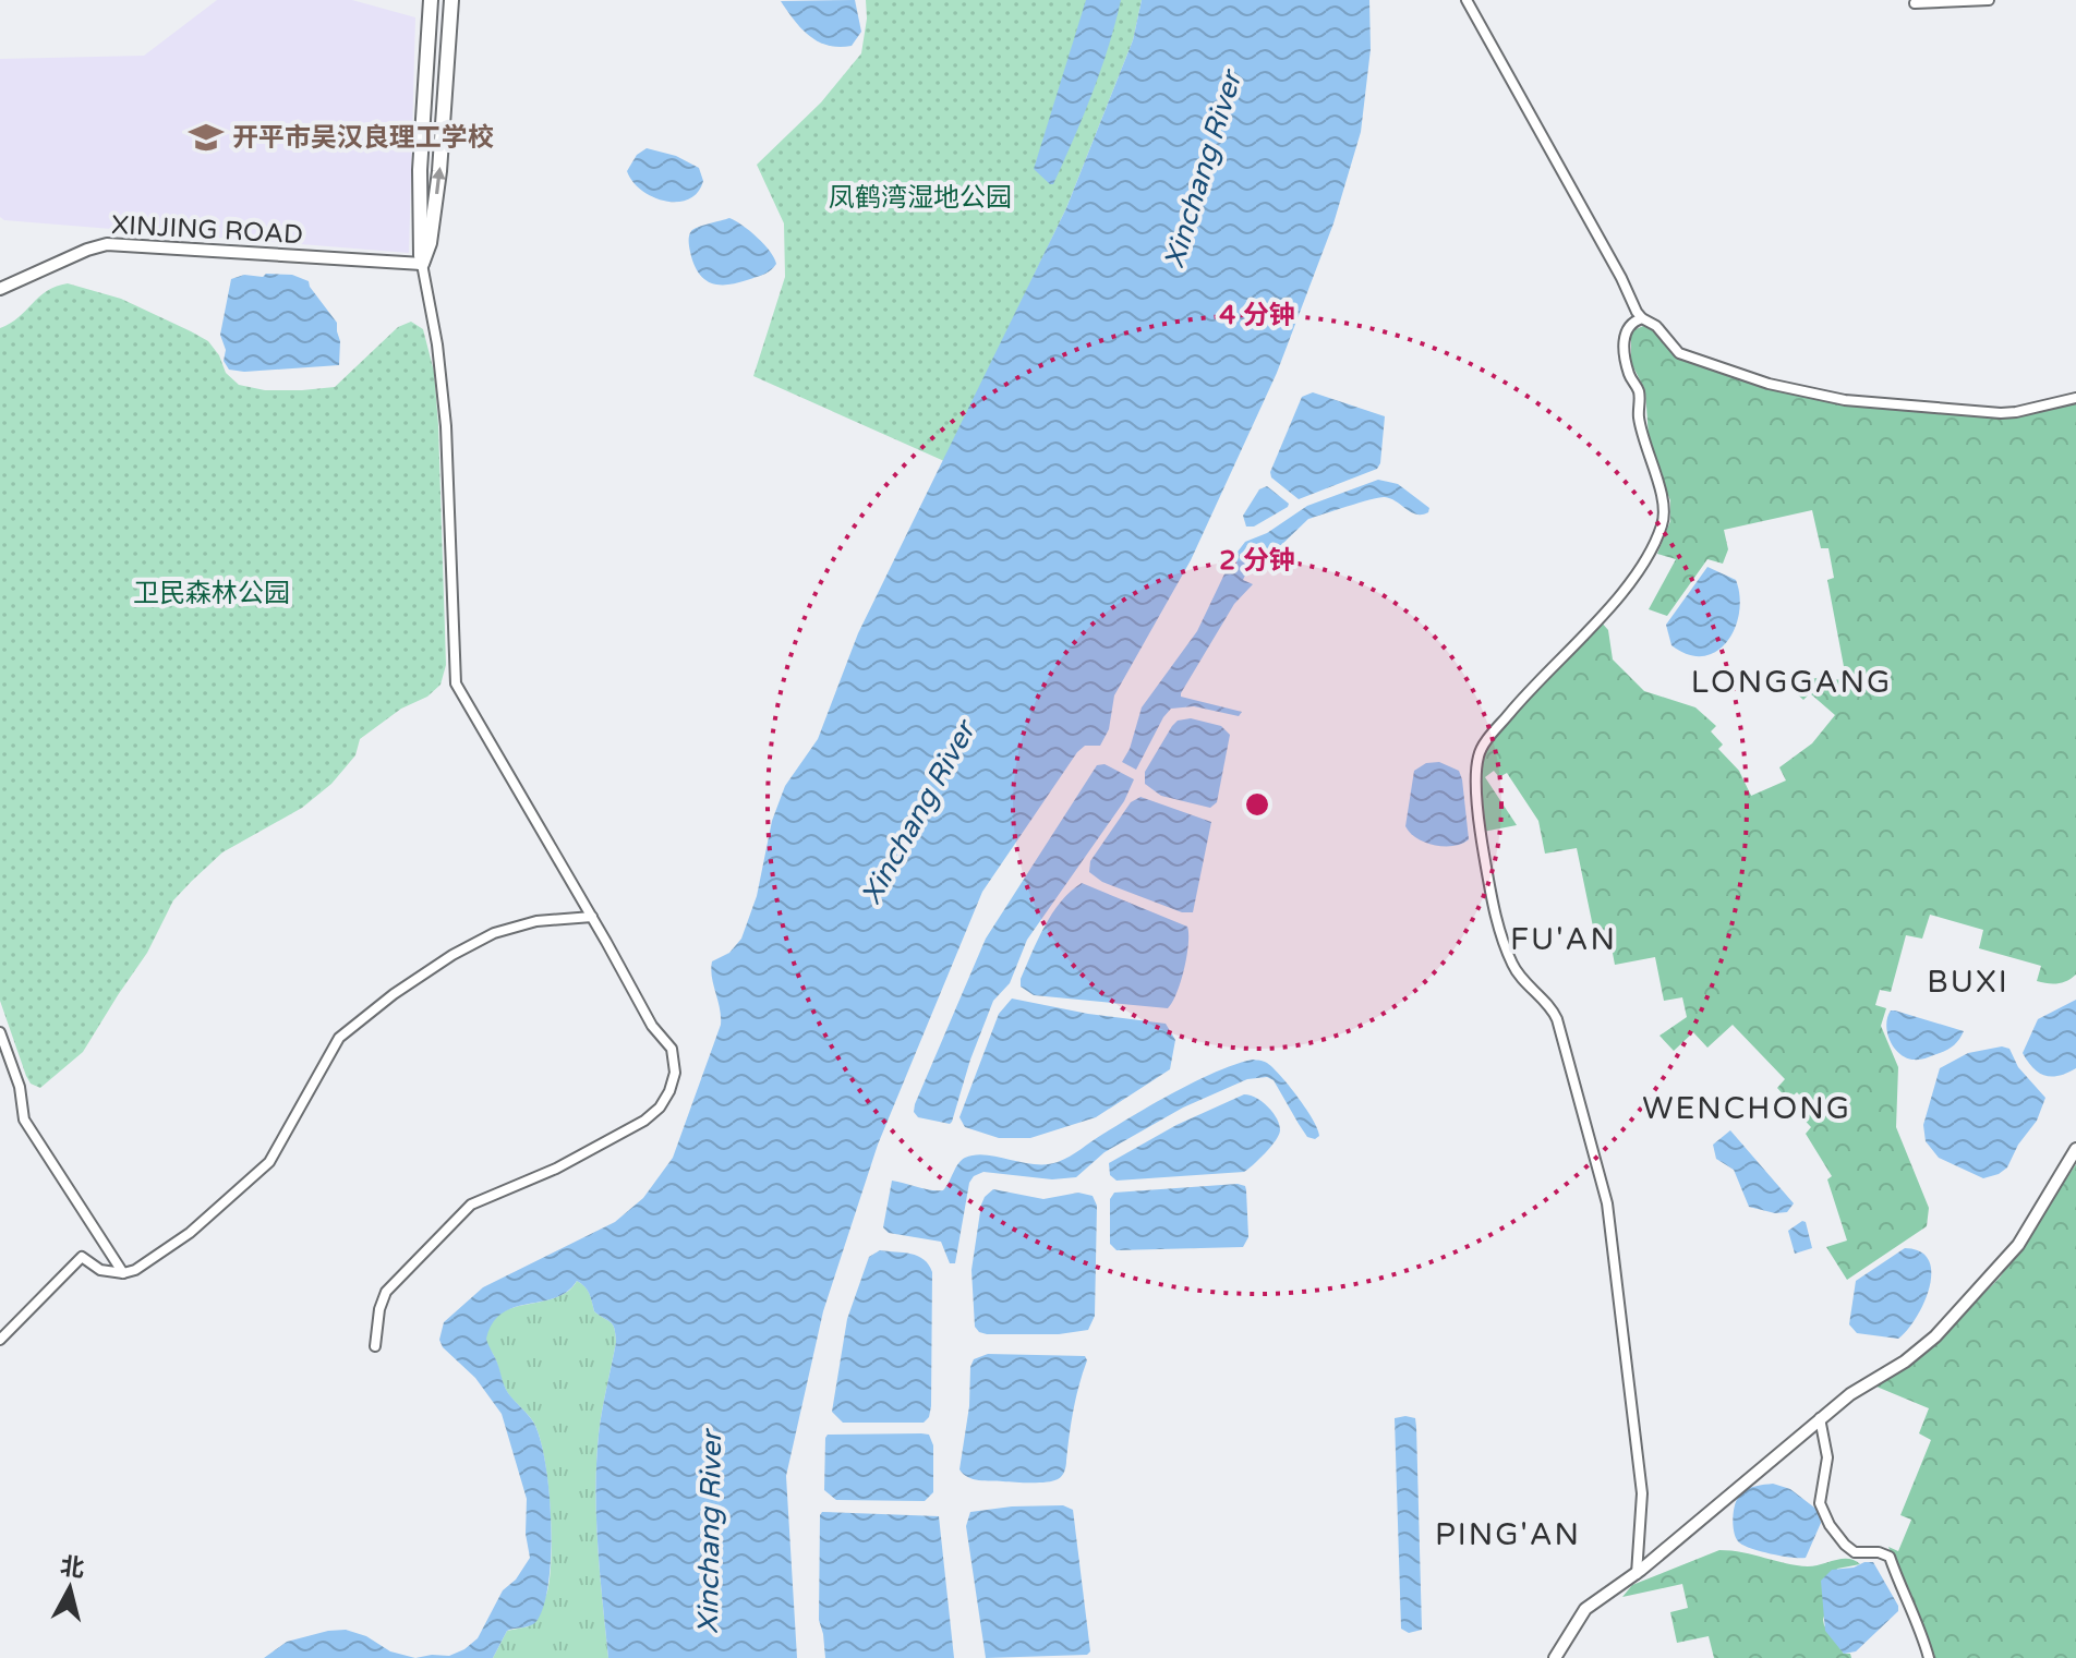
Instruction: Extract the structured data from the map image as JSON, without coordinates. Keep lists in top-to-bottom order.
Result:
{
  "streets": {
    "street": ["XINJING ROAD"]
  },
  "districts": [
    "LONGGANG",
    "FU'AN",
    "BUXI",
    "WENCHONG",
    "PING'AN"
  ],
  "water": ["Xinchang River"],
  "parks": ["凤鹤湾湿地公园", "卫民森林公园"],
  "places": {
    "school or university": ["开平市吴汉良理工学校"]
  },
  "north": "top",
  "rings": ["4 分钟", "2 分钟"]
}
